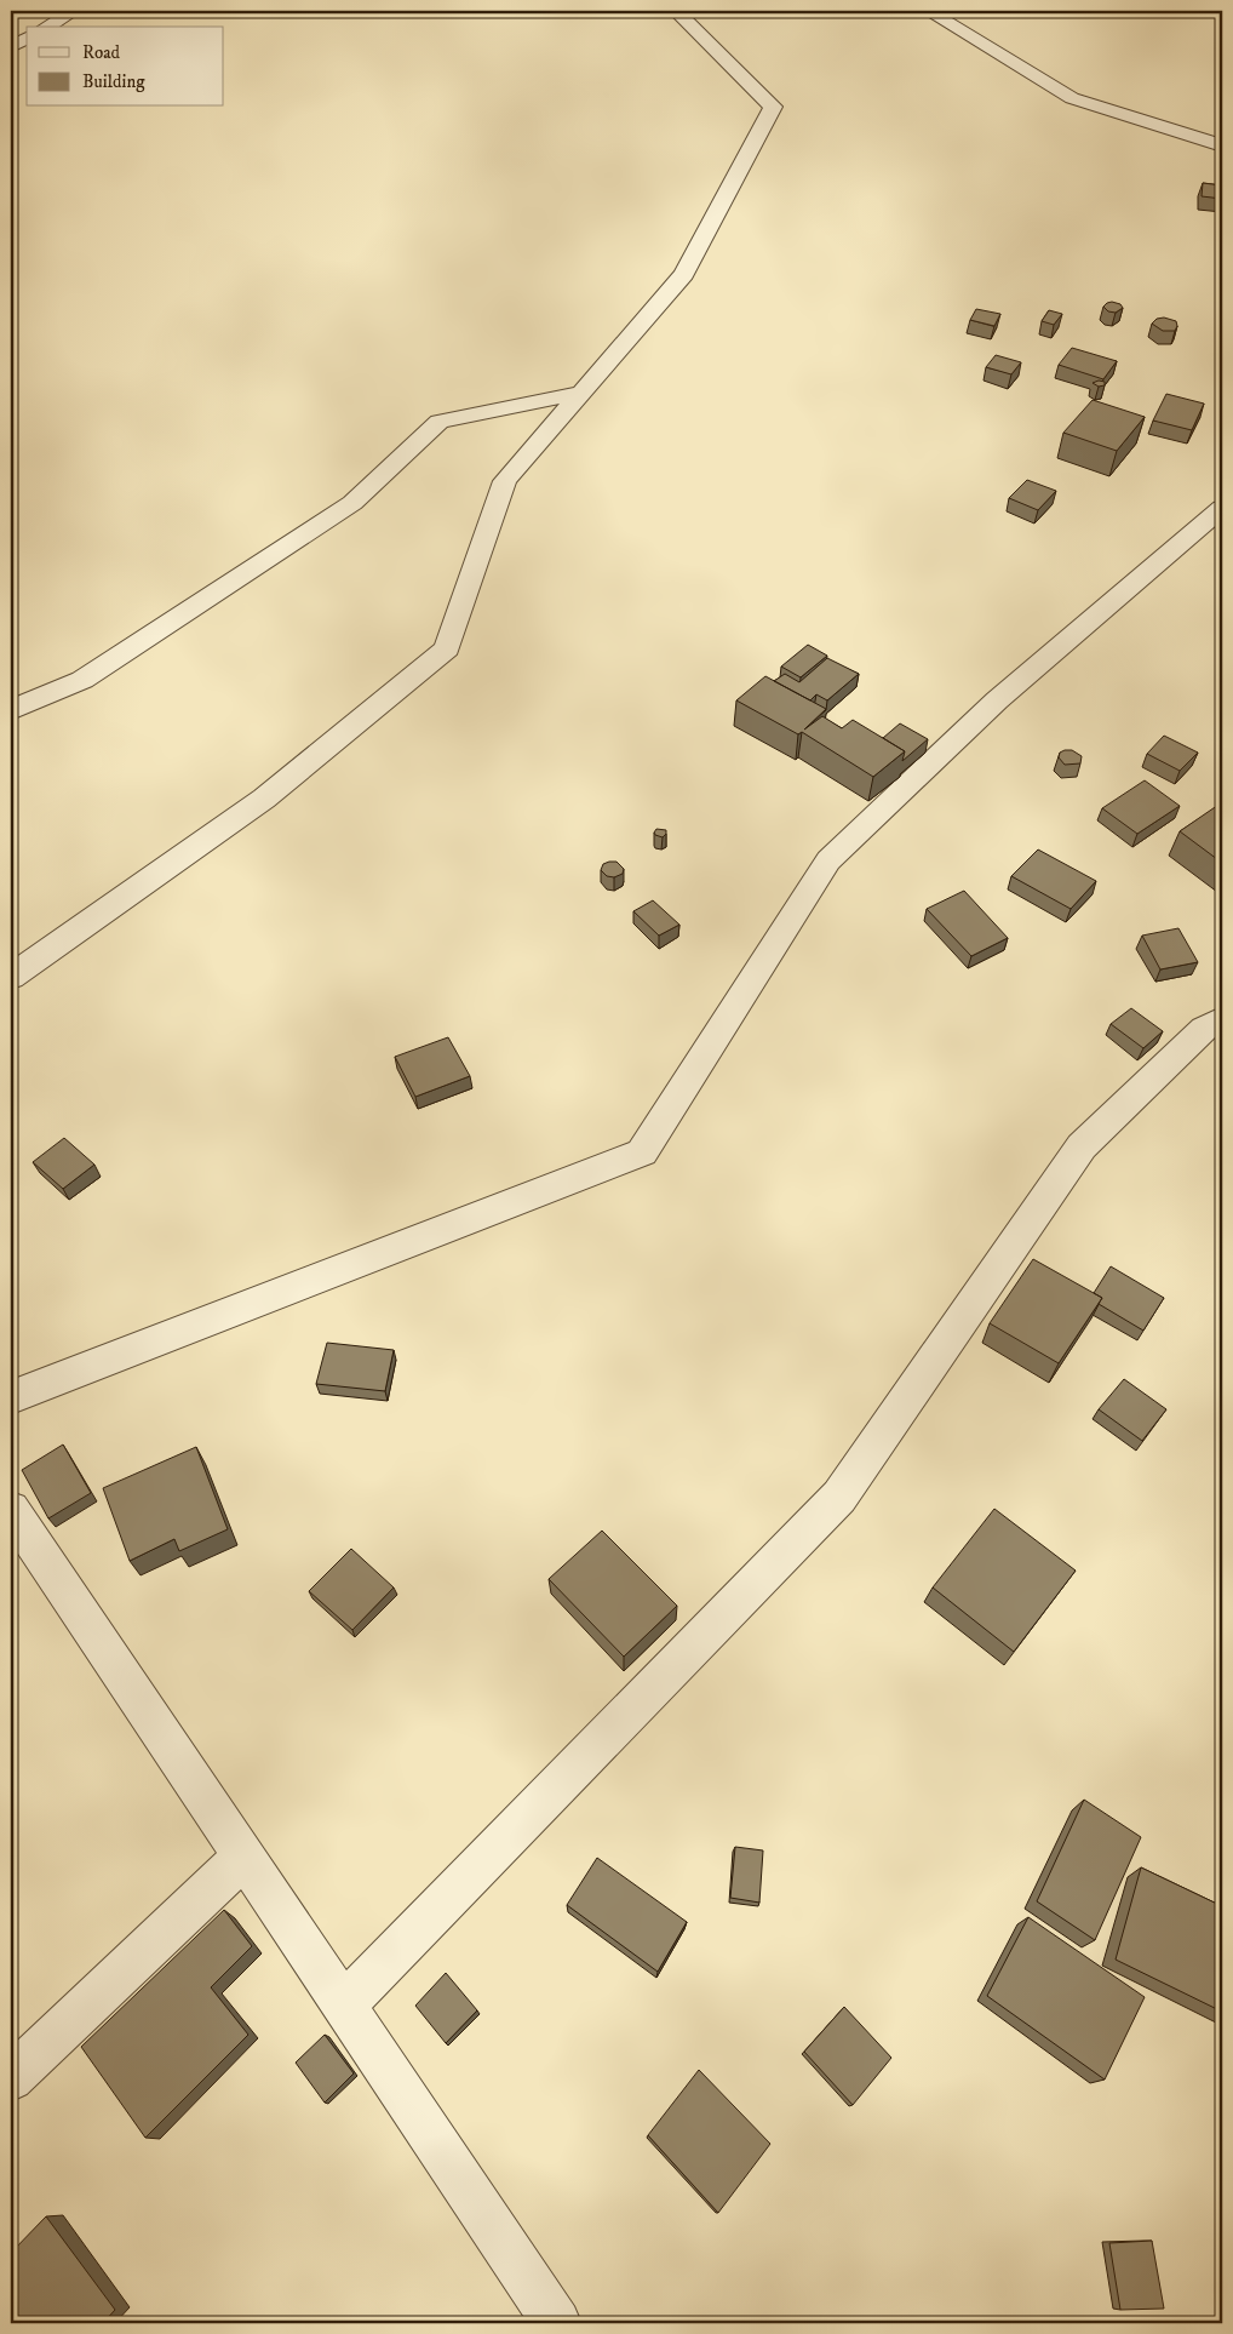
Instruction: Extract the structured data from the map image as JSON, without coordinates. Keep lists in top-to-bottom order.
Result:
{
  "legend": ["Road", "Building"]
}
